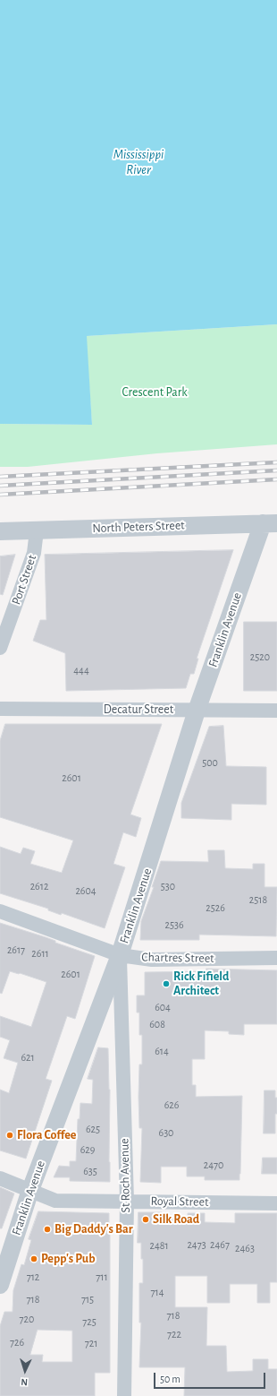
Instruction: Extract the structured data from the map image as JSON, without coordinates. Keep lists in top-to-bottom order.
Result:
{
  "streets": {
    "street": [
      "North Peters Street",
      "Port Street",
      "Franklin Avenue",
      "Decatur Street",
      "Chartres Street",
      "St Roch Avenue",
      "Royal Street"
    ]
  },
  "crossings": [
    ["North Peters Street", "Port Street"],
    ["North Peters Street", "Franklin Avenue"],
    ["Franklin Avenue", "Decatur Street"],
    ["Franklin Avenue", "Chartres Street"],
    ["Franklin Avenue", "St Roch Avenue"],
    ["Franklin Avenue", "Royal Street"],
    ["Chartres Street", "St Roch Avenue"],
    ["St Roch Avenue", "Royal Street"]
  ],
  "water": ["Mississippi River"],
  "parks": ["Crescent Park"],
  "places": [
    "Rick Fifield Architect",
    "Flora Coffee",
    "Silk Road",
    "Big Daddy's Bar",
    "Pepp's Pub"
  ],
  "house_numbers": [
    "2520",
    "444",
    "500",
    "2601",
    "2612",
    "530",
    "2604",
    "2518",
    "2526",
    "2536",
    "2617",
    "2611",
    "2601",
    "604",
    "608",
    "614",
    "621",
    "626",
    "625",
    "630",
    "629",
    "2470",
    "635",
    "2473",
    "2467",
    "2481",
    "2463",
    "712",
    "711",
    "714",
    "718",
    "715",
    "718",
    "720",
    "725",
    "722",
    "726",
    "721"
  ],
  "scale_bar": "50 m",
  "north": "bottom"
}
